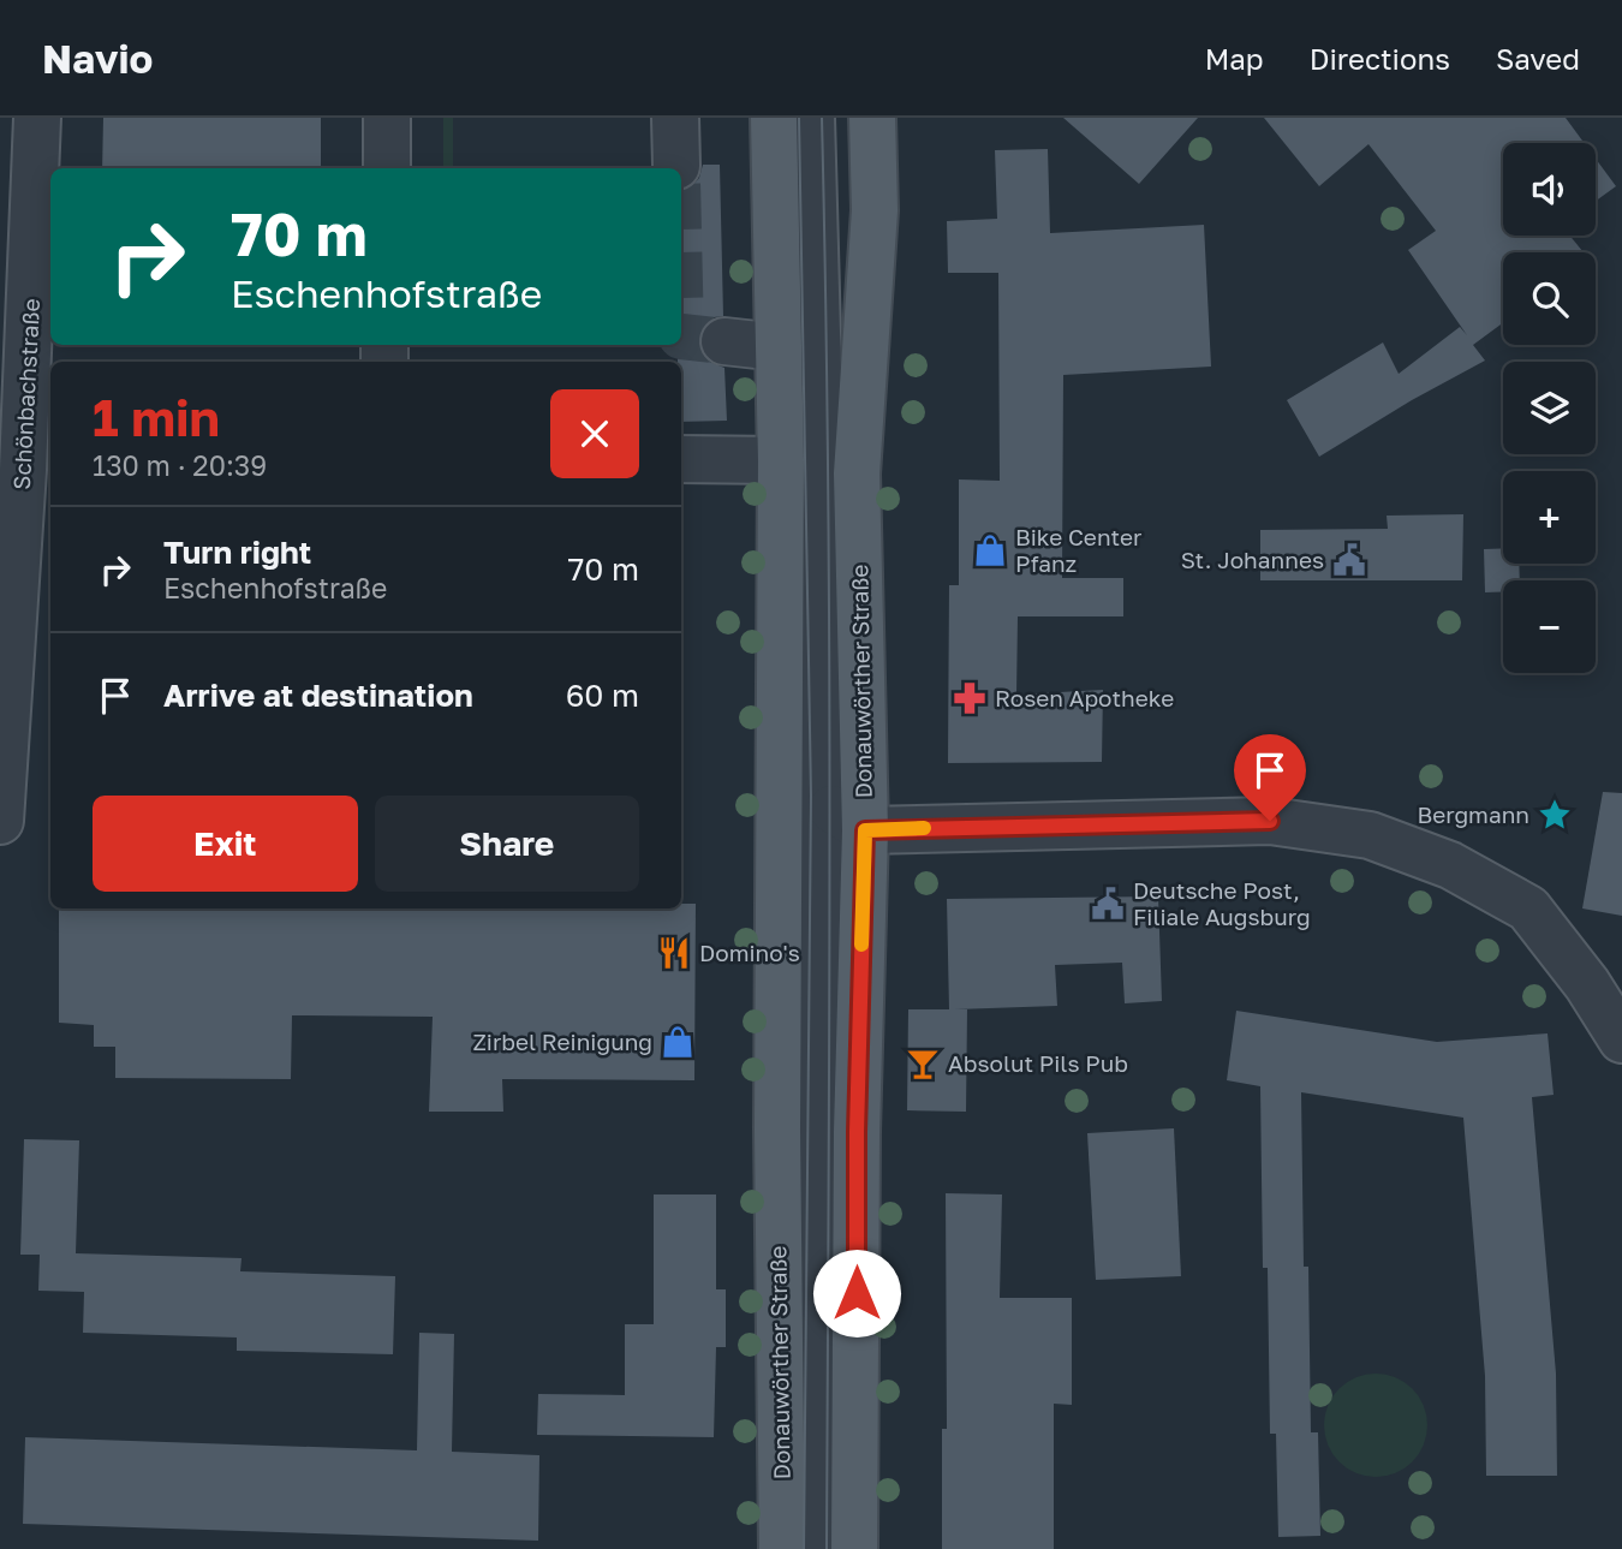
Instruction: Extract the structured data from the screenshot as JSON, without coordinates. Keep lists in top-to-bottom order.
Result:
{
  "streets": {
    "main road": ["Donauwörther Straße"],
    "street": ["Schönbachstraße"]
  },
  "places": {
    "shop": ["Bike Center Pfanz", "Zirbel Reinigung"],
    "public building": ["St. Johannes", "Deutsche Post, Filiale Augsburg"],
    "pharmacy": ["Rosen Apotheke"],
    "place": ["Bergmann"],
    "restaurant": ["Domino's"],
    "bar": ["Absolut Pils Pub"]
  },
  "page": {
    "header": "Navio",
    "nav": ["Map", "Directions", "Saved"],
    "map_buttons": ["+", "−"],
    "turn": ["70 m", "Eschenhofstraße"],
    "heading": ["1 min", "130 m · 20:39"],
    "list": [
      {
        "name": "Turn right",
        "note": "Eschenhofstraße",
        "value": "70 m"
      },
      {
        "name": "Arrive at destination",
        "value": "60 m"
      }
    ],
    "buttons": ["Exit", "Share"]
  }
}
